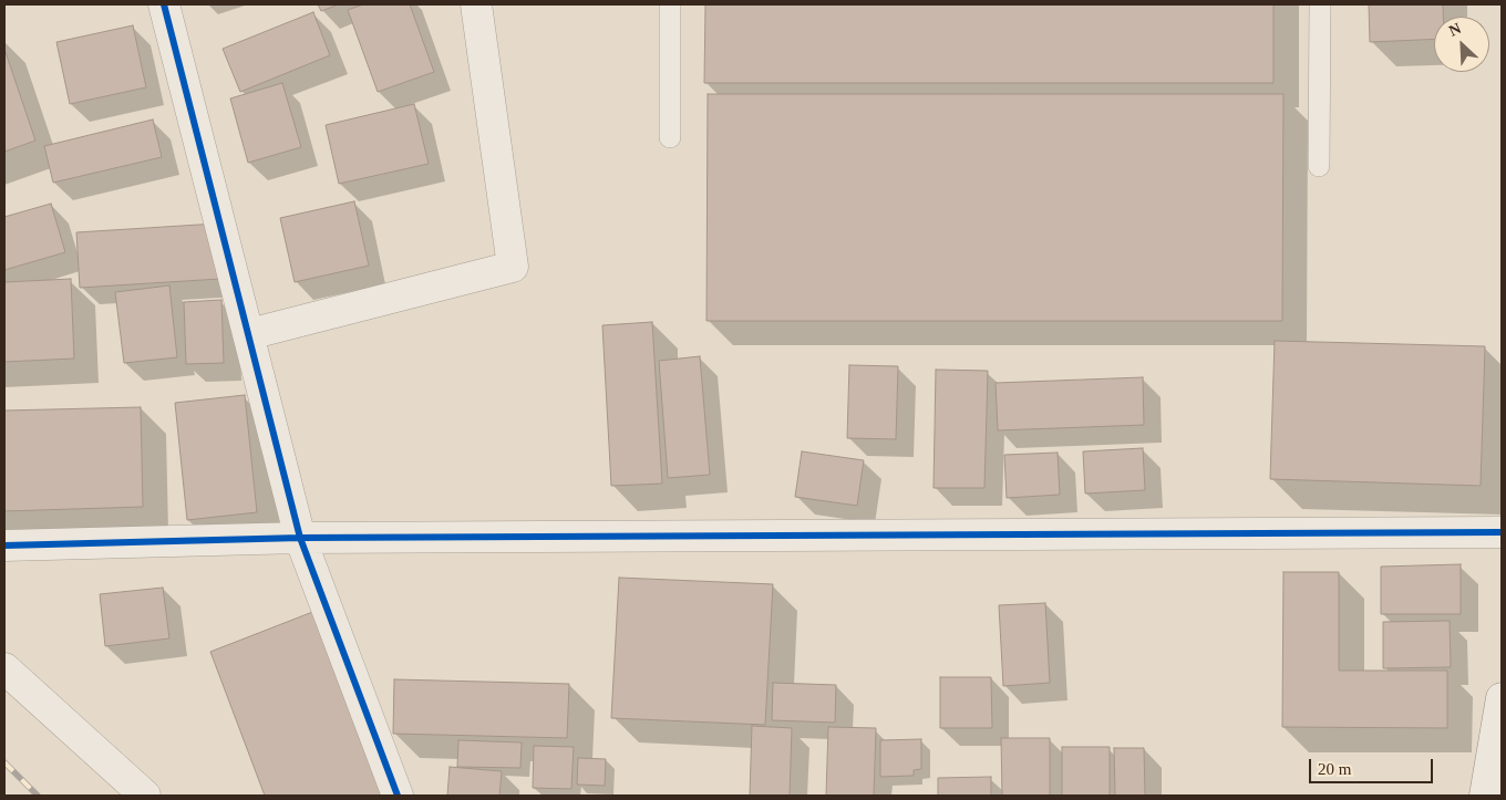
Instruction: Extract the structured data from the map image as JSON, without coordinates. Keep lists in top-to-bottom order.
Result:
{
  "scale_bar": "20 m",
  "north": "top left"
}
